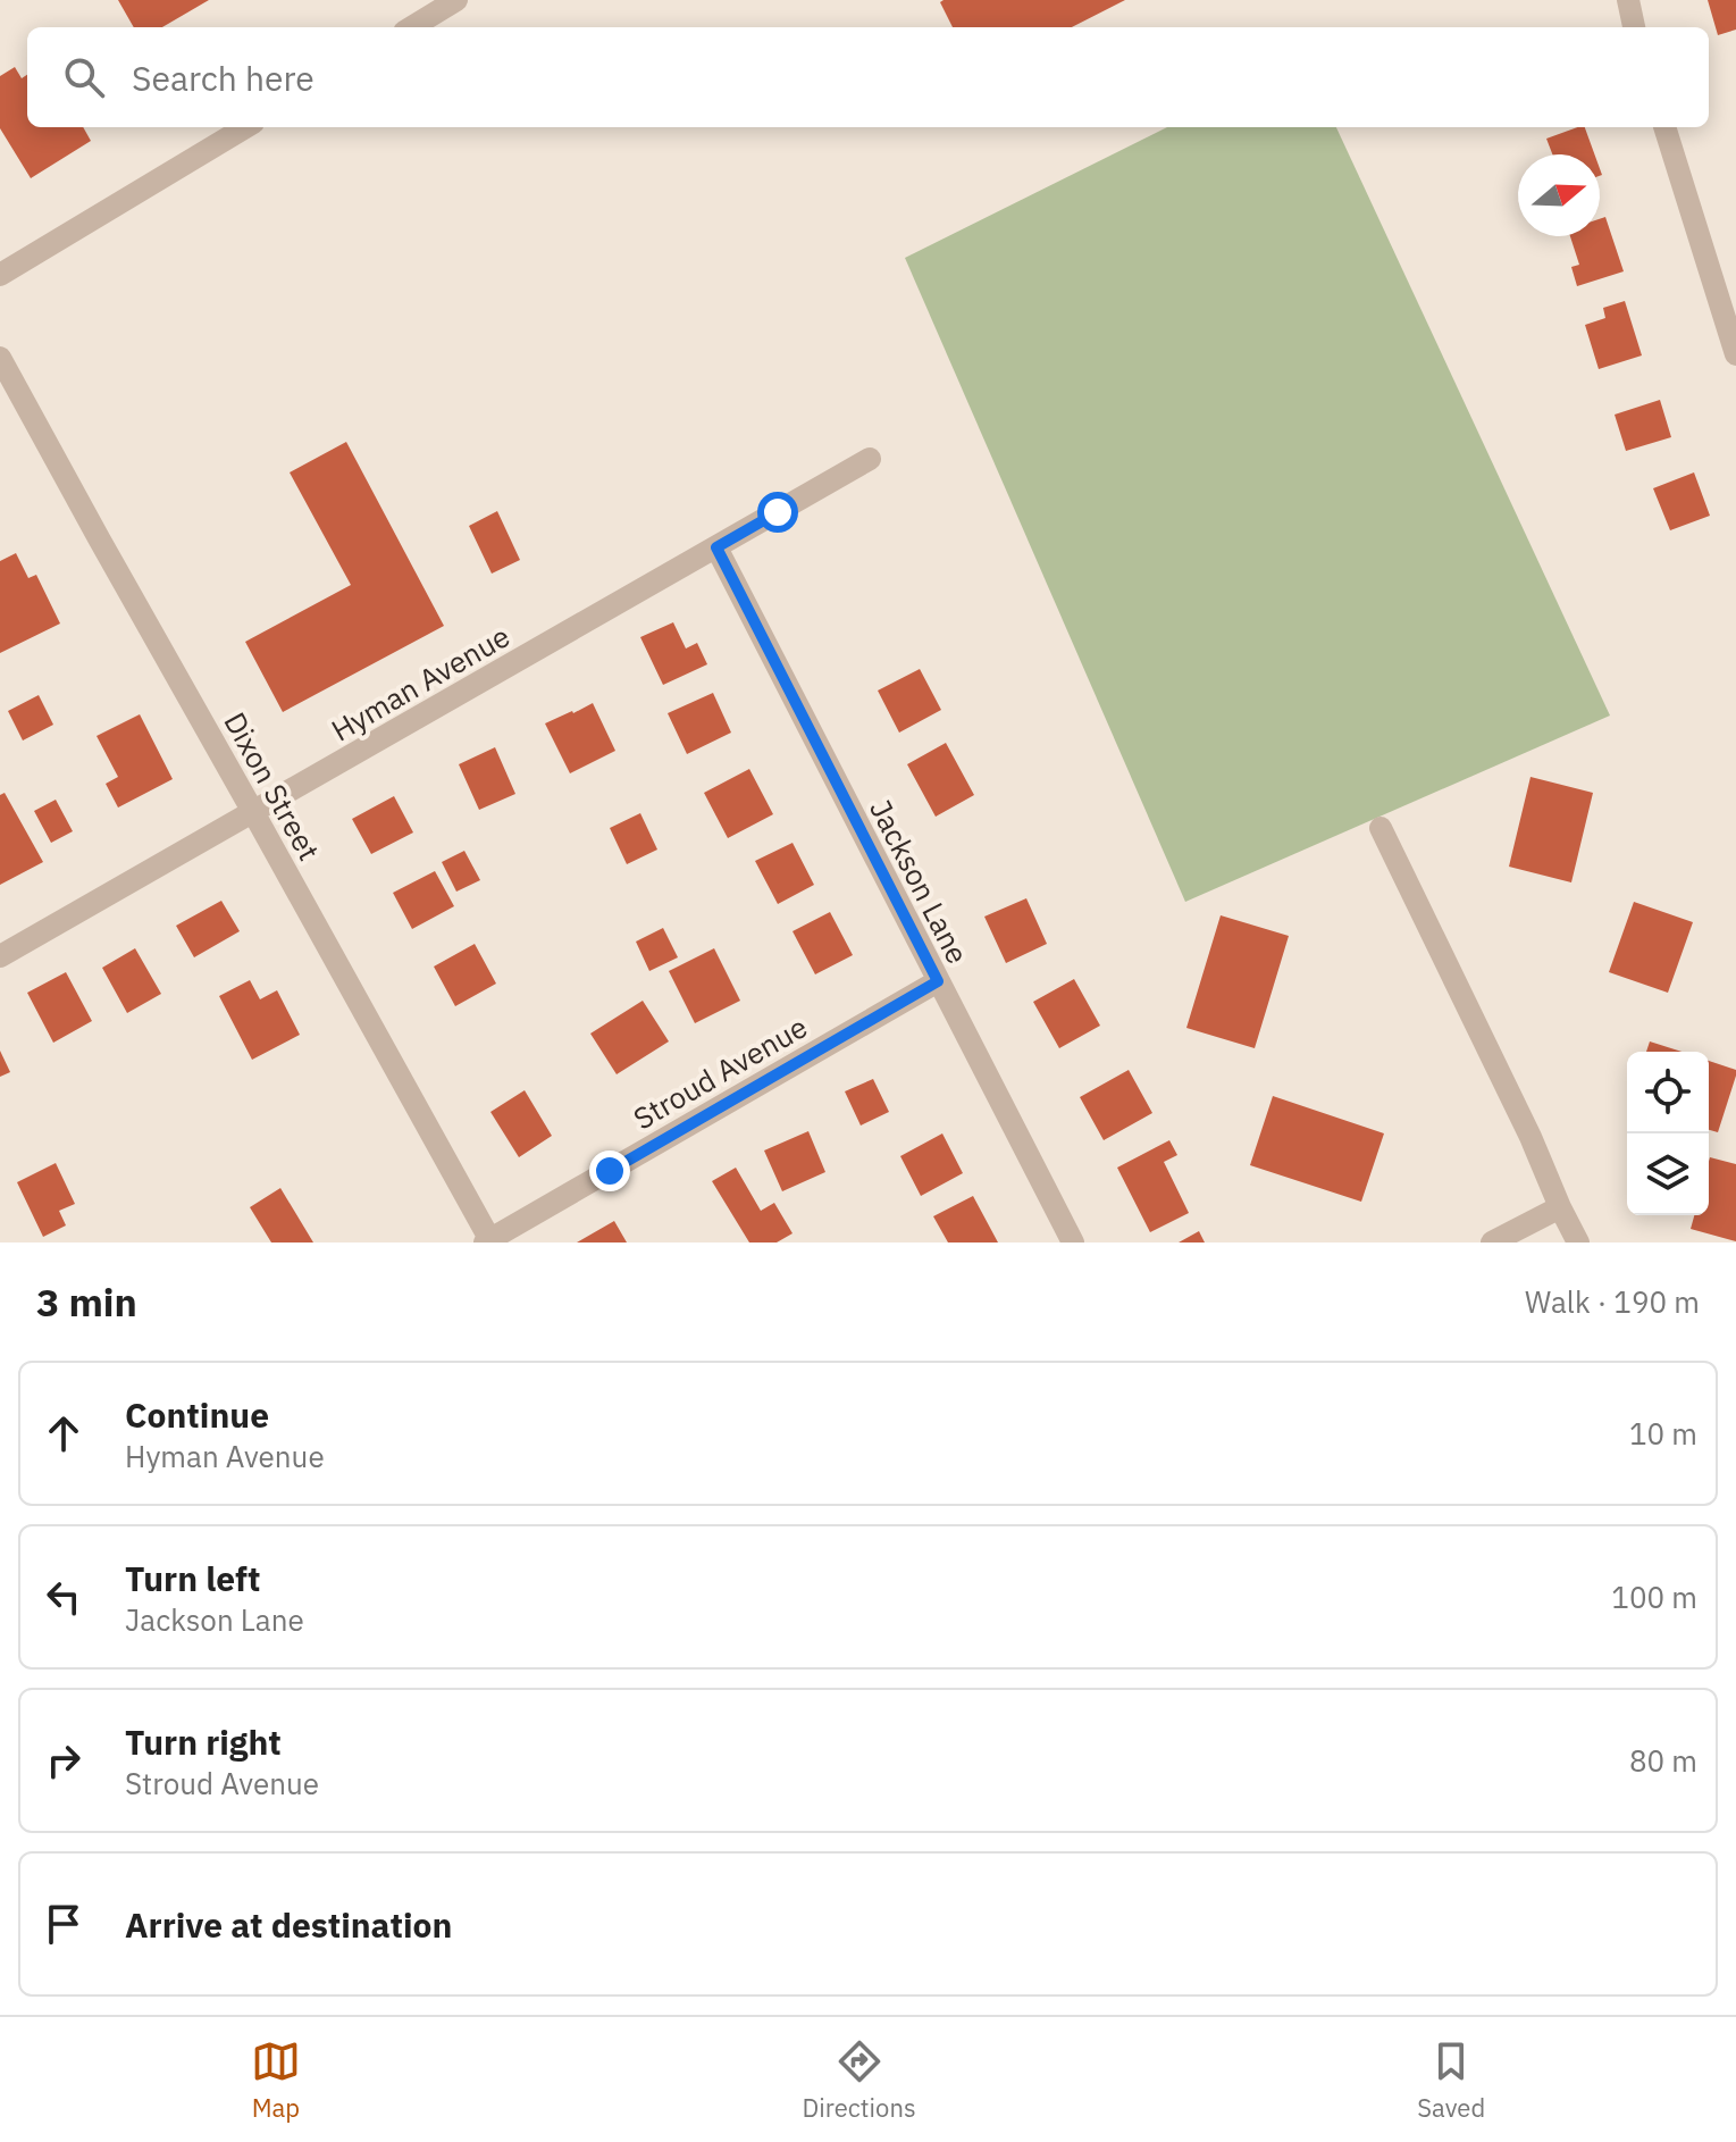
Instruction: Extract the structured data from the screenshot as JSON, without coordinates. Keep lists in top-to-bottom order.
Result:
{
  "streets": {
    "street": [
      "Hyman Avenue",
      "Dixon Street",
      "Jackson Lane",
      "Stroud Avenue"
    ]
  },
  "crossings": [
    ["Hyman Avenue", "Dixon Street"],
    ["Hyman Avenue", "Jackson Lane"],
    ["Dixon Street", "Stroud Avenue"],
    ["Jackson Lane", "Stroud Avenue"]
  ],
  "north": "right",
  "page": {
    "search": "Search here",
    "heading": ["3 min", "Walk · 190 m"],
    "list": [
      ["Continue", "Hyman Avenue", "10 m"],
      ["Turn left", "Jackson Lane", "100 m"],
      ["Turn right", "Stroud Avenue", "80 m"],
      "Arrive at destination"
    ],
    "nav": ["Map", "Directions", "Saved"]
  }
}
